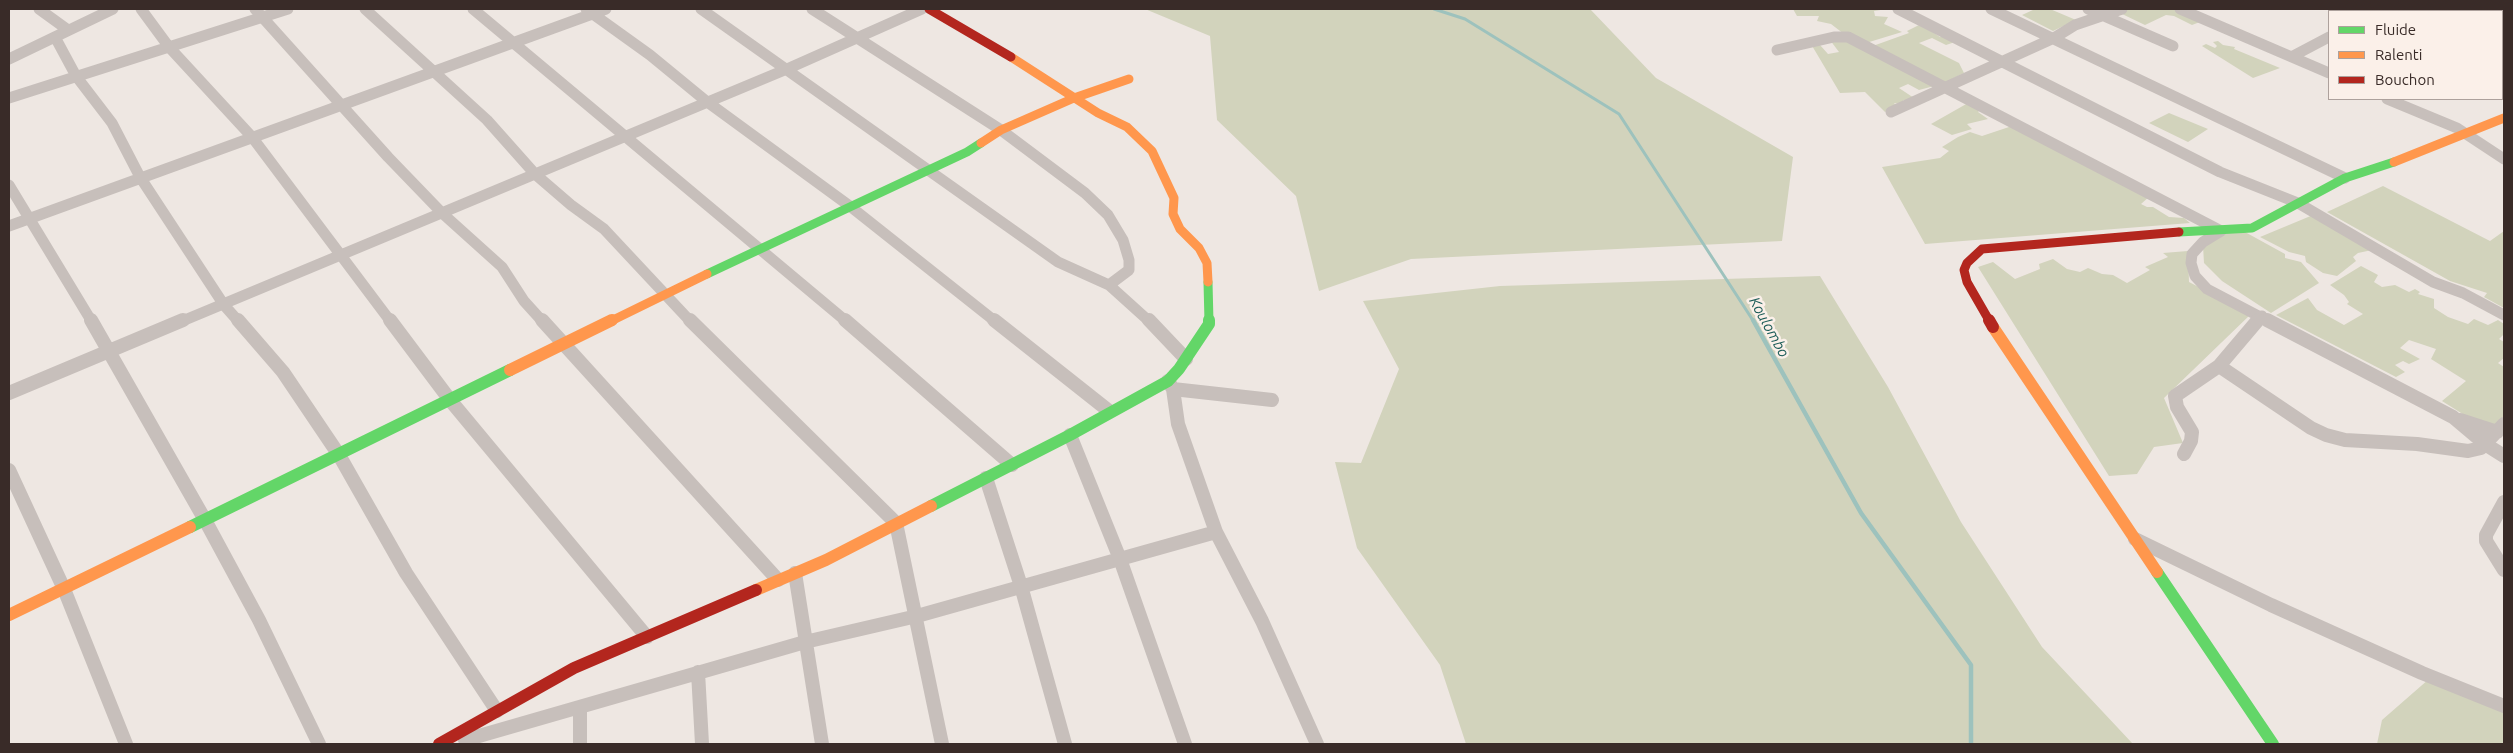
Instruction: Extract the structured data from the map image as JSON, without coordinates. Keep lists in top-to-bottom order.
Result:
{
  "water": ["Koulombo"],
  "legend": ["Fluide", "Ralenti", "Bouchon"]
}
